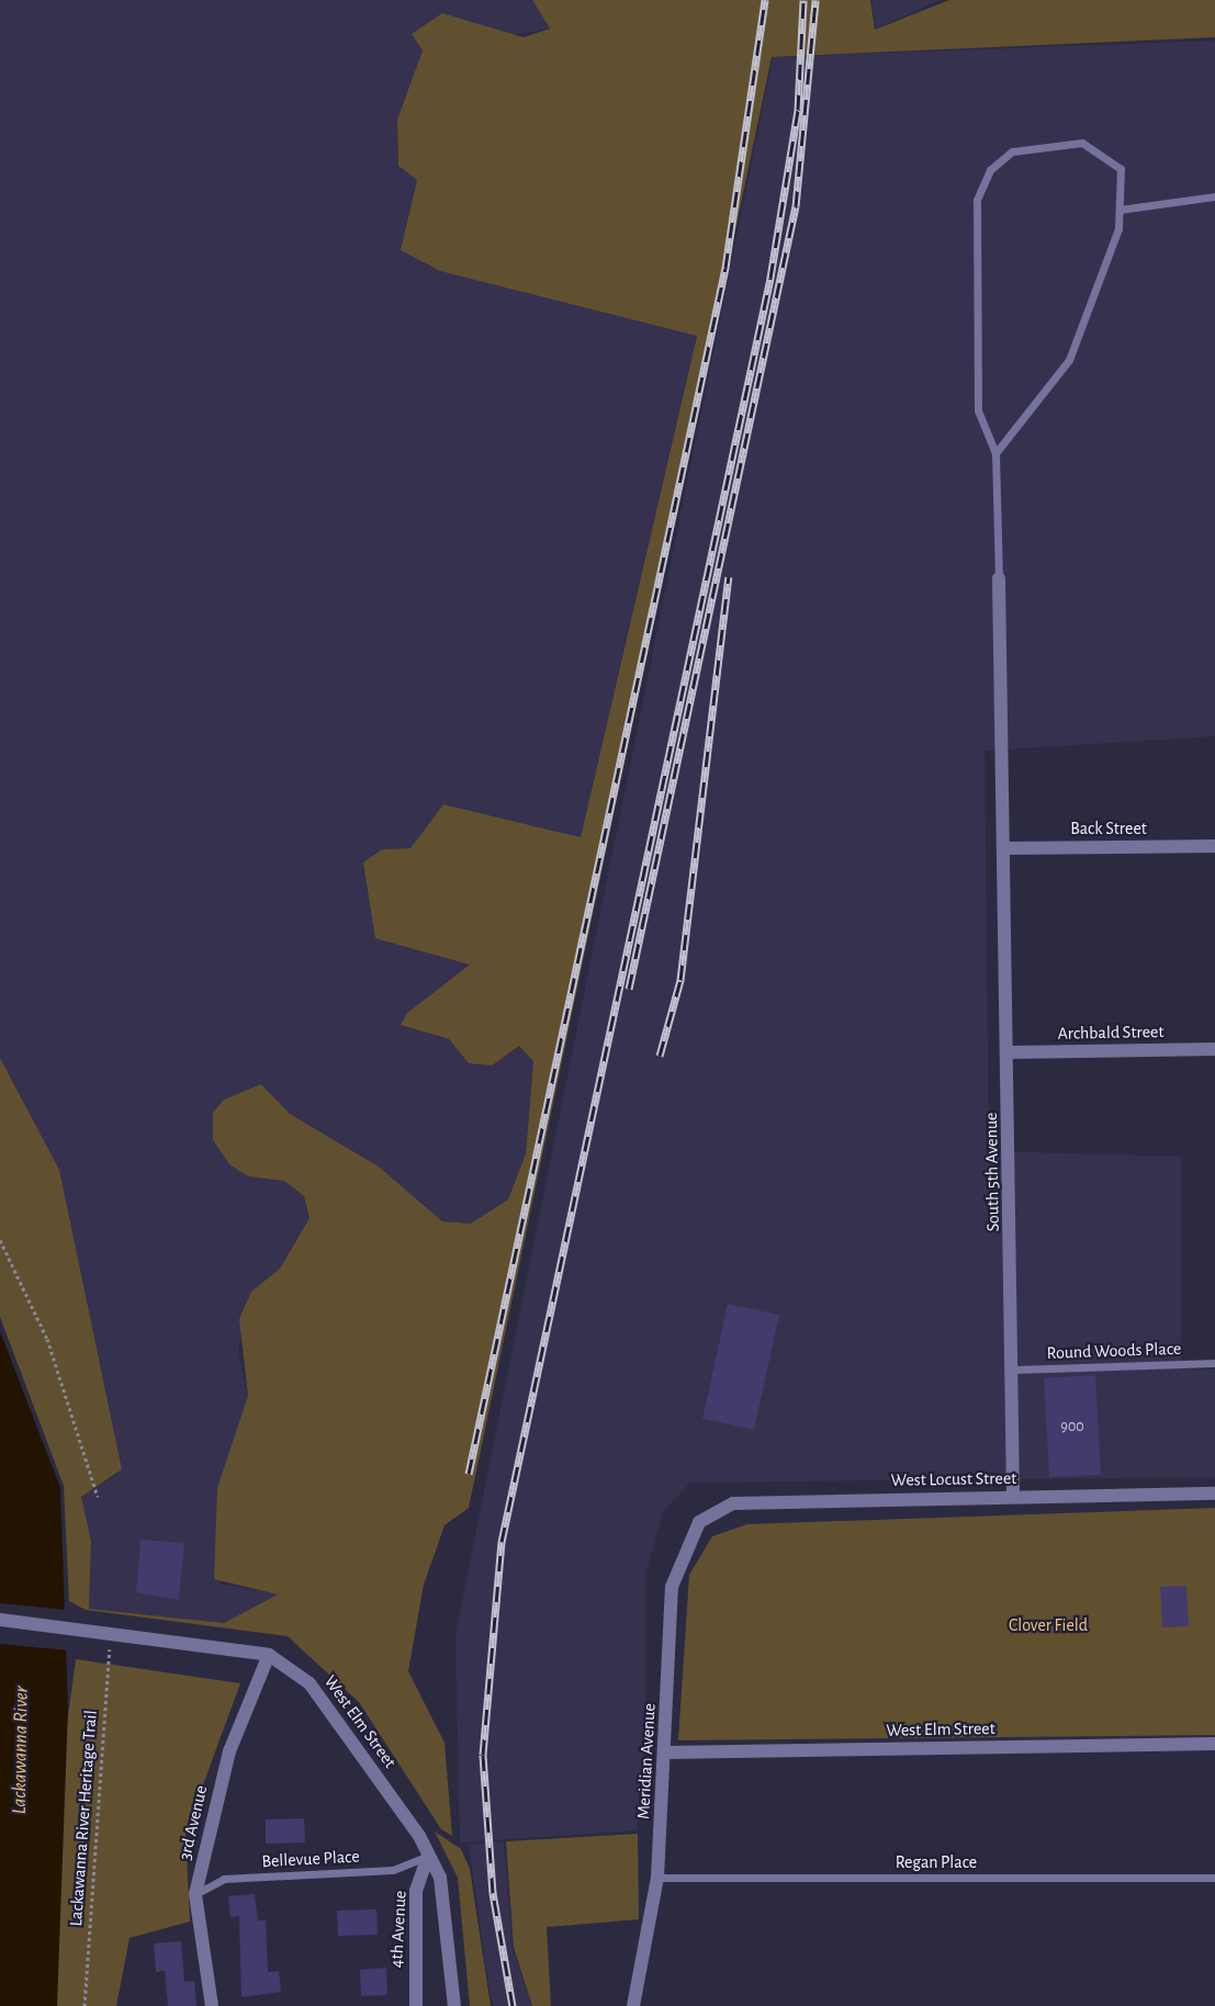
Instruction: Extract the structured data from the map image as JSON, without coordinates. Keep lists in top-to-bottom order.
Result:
{
  "streets": {
    "street": [
      "Back Street",
      "Archbald Street",
      "South 5th Avenue",
      "West Locust Street",
      "West Elm Street",
      "Meridian Avenue",
      "3rd Avenue",
      "4th Avenue"
    ],
    "lane": ["Round Woods Place", "Bellevue Place", "Regan Place"],
    "path": ["Lackawanna River Heritage Trail"]
  },
  "crossings": [
    ["Back Street", "South 5th Avenue"],
    ["Archbald Street", "South 5th Avenue"],
    ["South 5th Avenue", "Round Woods Place"],
    ["South 5th Avenue", "West Locust Street"],
    ["West Locust Street", "Meridian Avenue"],
    ["West Elm Street", "Meridian Avenue"],
    ["West Elm Street", "Lackawanna River Heritage Trail"],
    ["West Elm Street", "3rd Avenue"],
    ["West Elm Street", "Bellevue Place"],
    ["West Elm Street", "4th Avenue"],
    ["Meridian Avenue", "Regan Place"],
    ["3rd Avenue", "Bellevue Place"],
    ["Bellevue Place", "4th Avenue"]
  ],
  "water": ["Lackawanna River"],
  "parks": ["Clover Field"],
  "house_numbers": ["900"]
}
